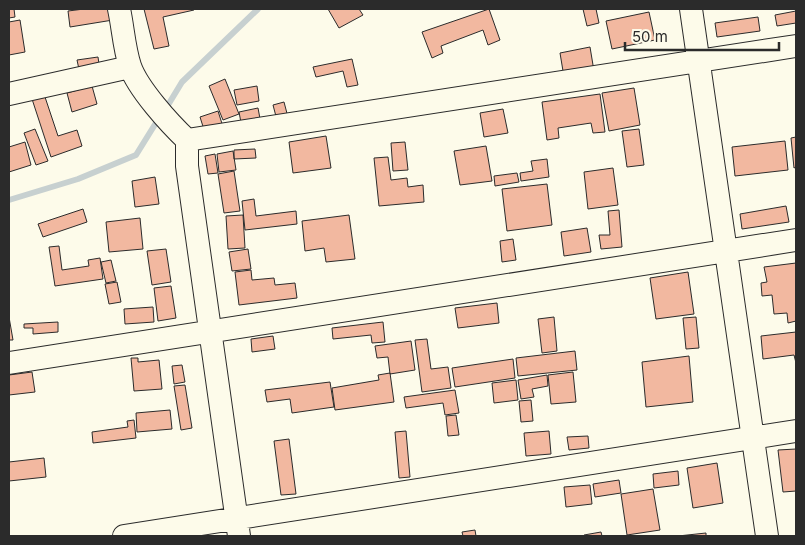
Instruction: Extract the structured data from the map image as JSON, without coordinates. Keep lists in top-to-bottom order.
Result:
{
  "scale_bar": "50 m"
}
